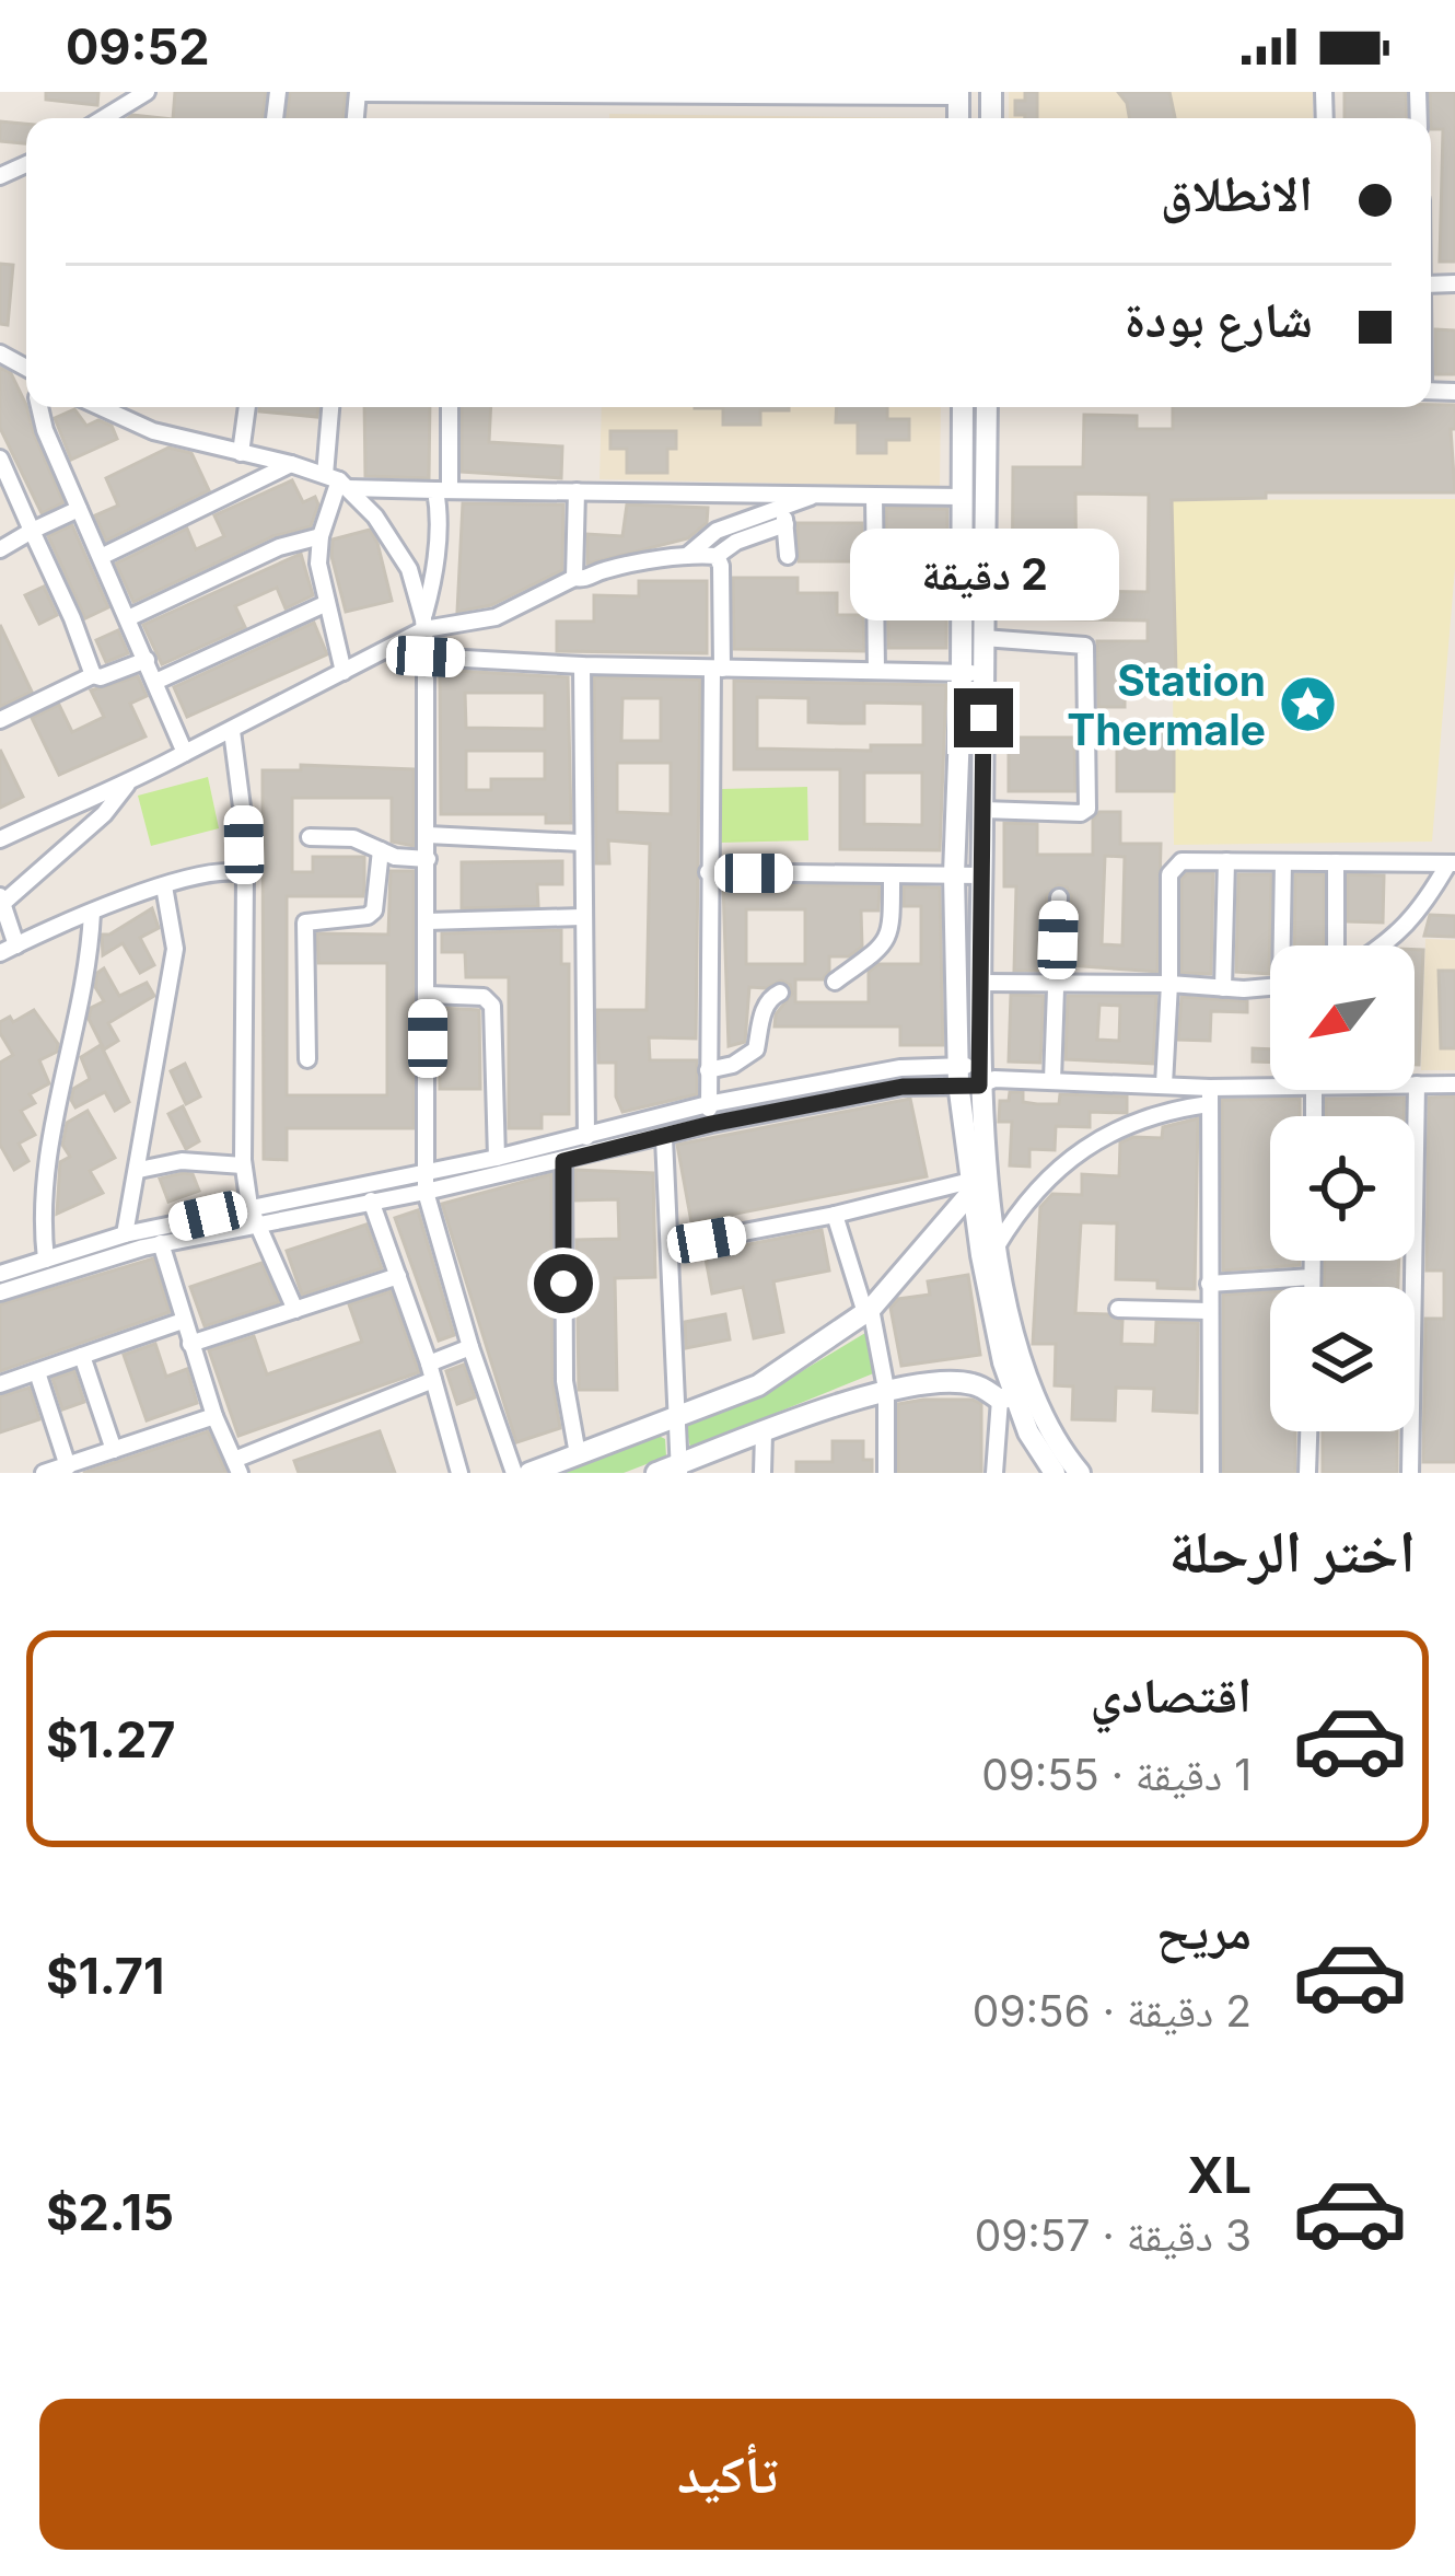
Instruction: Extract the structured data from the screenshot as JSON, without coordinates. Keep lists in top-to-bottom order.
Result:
{
  "places": {
    "place": ["Station Thermale"]
  },
  "north": "bottom left",
  "page": {
    "status": "09:52",
    "banner": ["الانطلاق", "شارع بودة"],
    "bubble": "2 دقيقة",
    "heading": "اختر الرحلة",
    "list": [
      {
        "name": "اقتصادي",
        "note": "1 دقيقة · 09:55",
        "value": "$1.27"
      },
      {
        "name": "مريح",
        "note": "2 دقيقة · 09:56",
        "value": "$1.71"
      },
      {
        "name": "XL",
        "note": "3 دقيقة · 09:57",
        "value": "$2.15"
      }
    ],
    "buttons": "تأكيد"
  }
}
